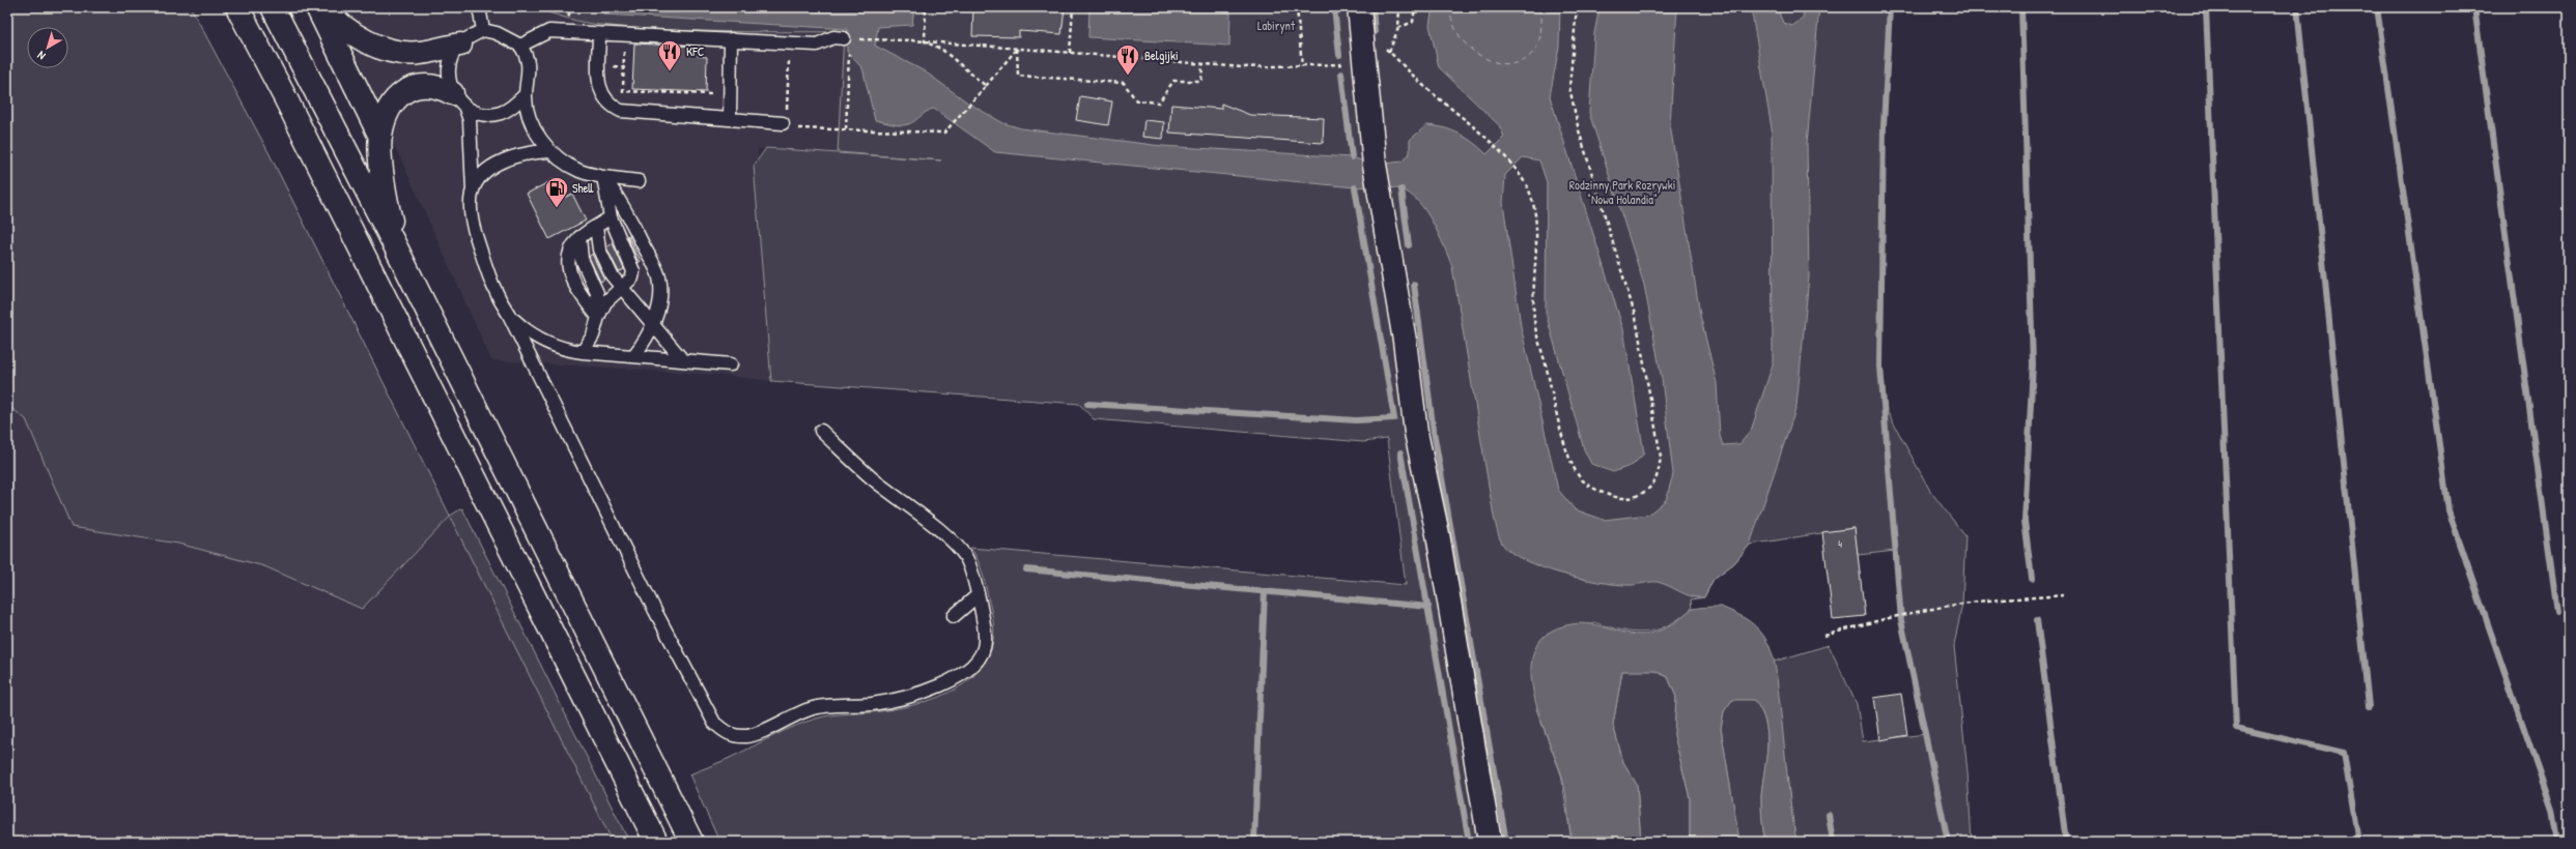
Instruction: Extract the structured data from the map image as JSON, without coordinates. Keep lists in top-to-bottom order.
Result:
{
  "parks": ["Labirynt", "Rodzinny Park Rozrywki \"Nowa Holandia\""],
  "places": {
    "restaurant": ["KFC", "Belgijki"],
    "fuel station": ["Shell"]
  },
  "house_numbers": ["4"],
  "north": "bottom left"
}
